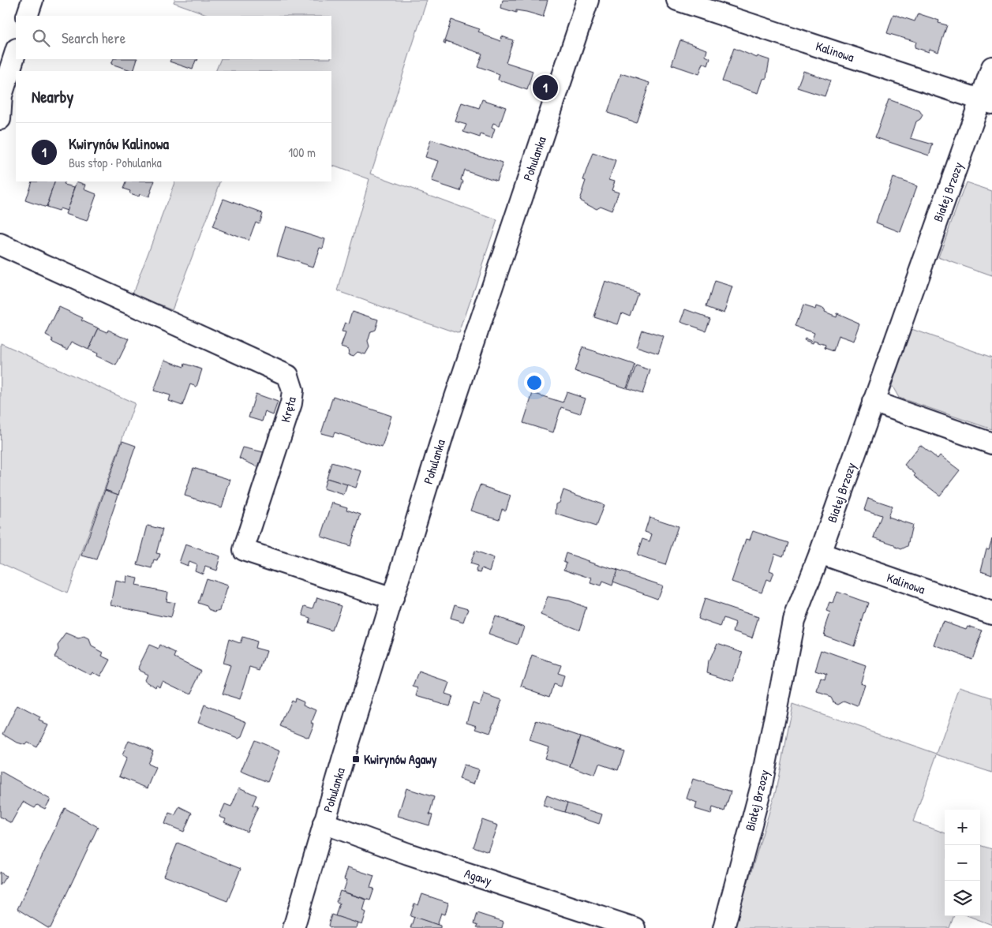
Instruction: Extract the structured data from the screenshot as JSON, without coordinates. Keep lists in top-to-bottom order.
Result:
{
  "streets": {
    "street": [
      "Kalinowa",
      "Pohulanka",
      "Białej Brzozy",
      "Kręta",
      "Agawy"
    ]
  },
  "crossings": [
    ["Kalinowa", "Białej Brzozy"],
    ["Pohulanka", "Kręta"],
    ["Pohulanka", "Agawy"]
  ],
  "places": {
    "transit": ["Kwirynów Agawy"]
  },
  "page": {
    "search": "Search here",
    "heading": "Nearby",
    "pins": "1",
    "list": [
      {
        "mark": "1",
        "name": "Kwirynów Kalinowa",
        "note": "Bus stop · Pohulanka",
        "value": "100 m"
      }
    ],
    "map_buttons": ["+", "−"]
  }
}
